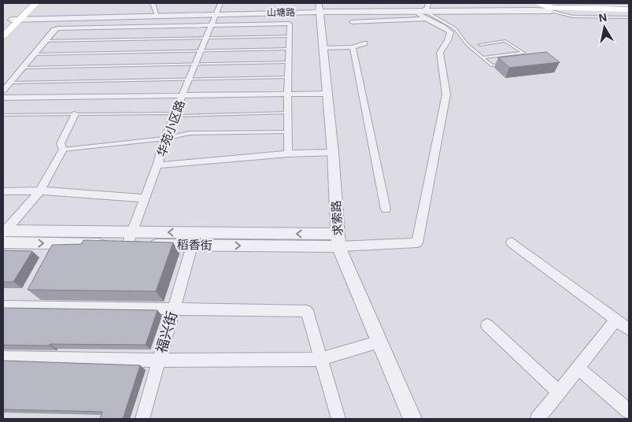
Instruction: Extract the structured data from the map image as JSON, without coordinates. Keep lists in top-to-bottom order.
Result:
{
  "streets": {
    "street": [
      "山塘路",
      "华苑小区路",
      "求索路",
      "稻香街",
      "福兴街"
    ]
  },
  "crossings": [
    ["山塘路", "华苑小区路"],
    ["山塘路", "求索路"],
    ["华苑小区路", "稻香街"],
    ["求索路", "稻香街"],
    ["稻香街", "福兴街"]
  ],
  "north": "top"
}
